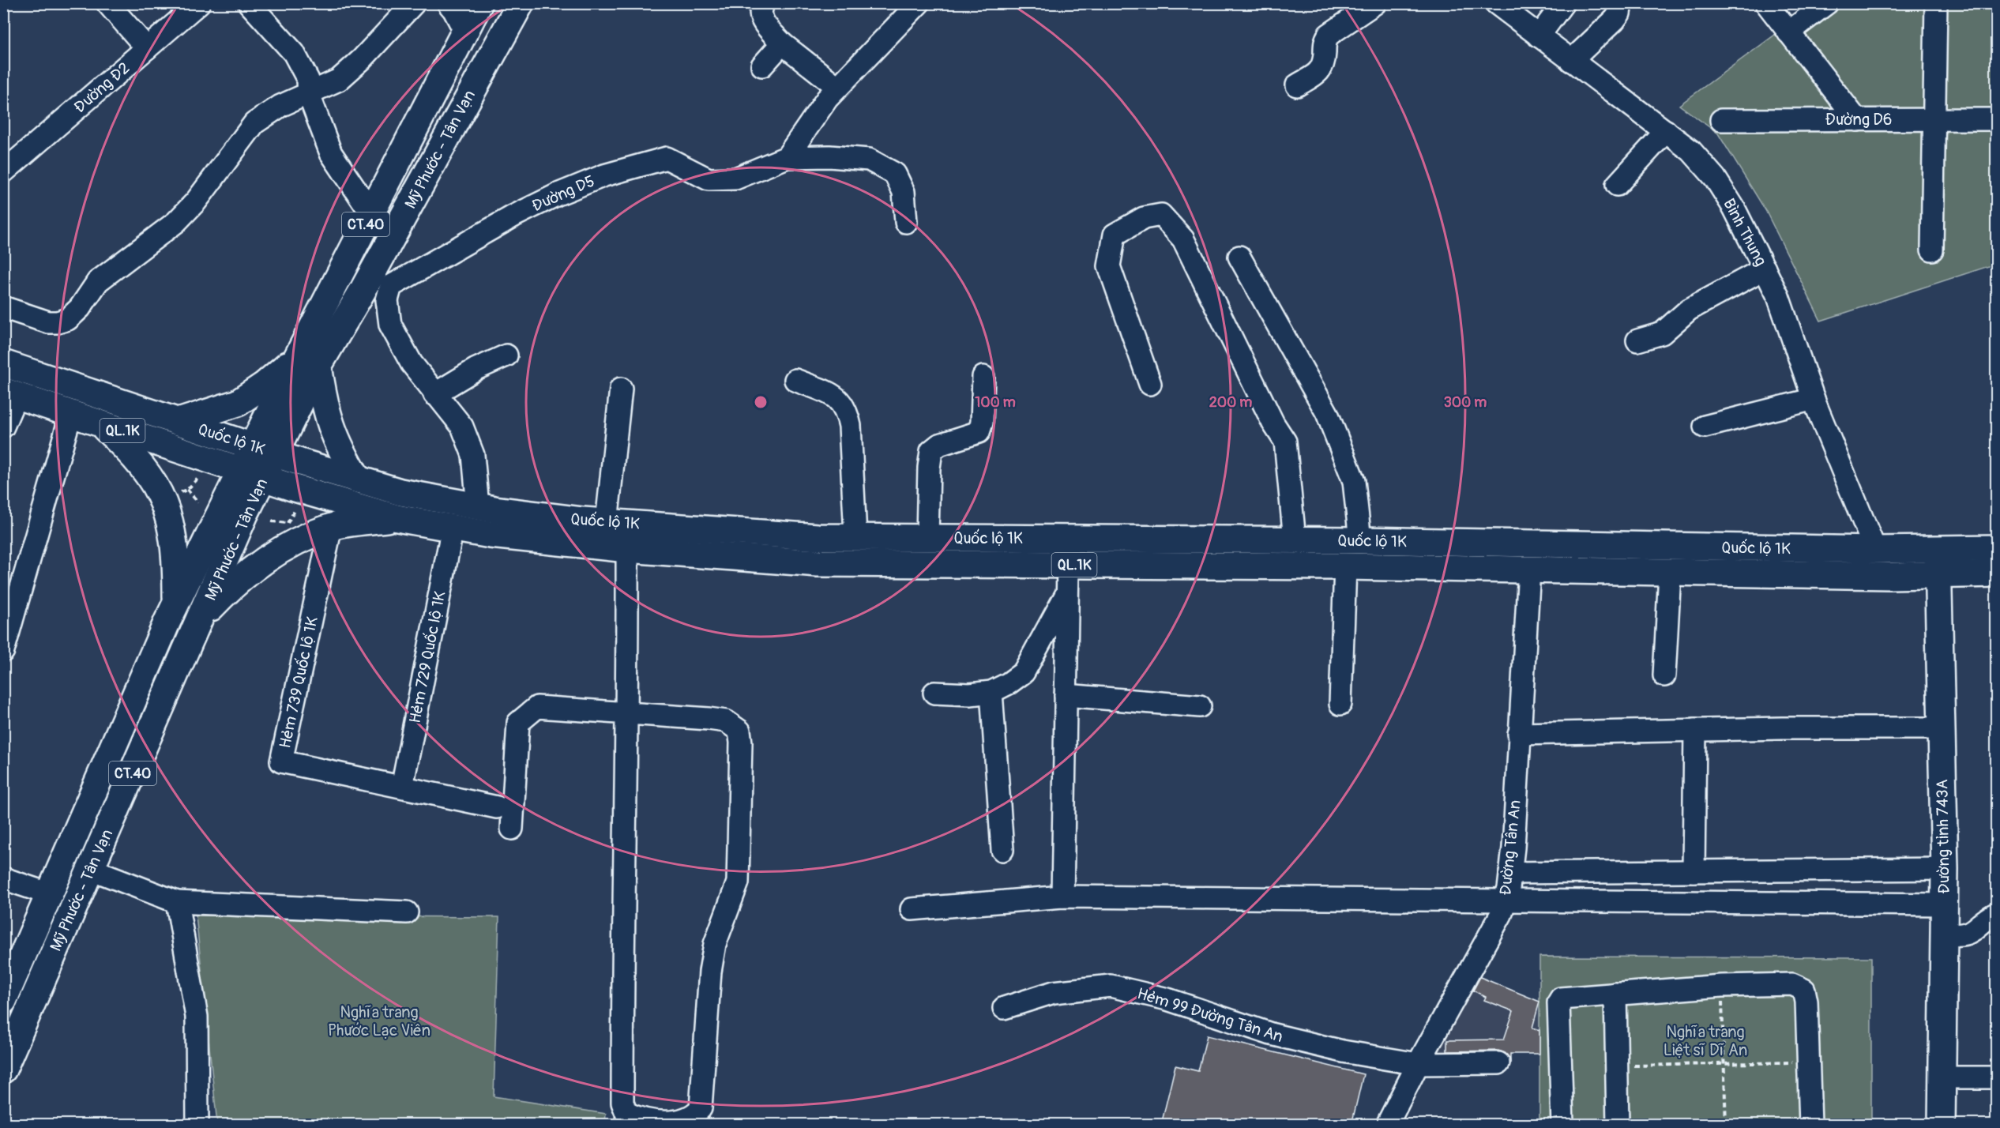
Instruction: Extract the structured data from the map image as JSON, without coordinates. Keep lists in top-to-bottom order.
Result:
{
  "streets": {
    "main road": [
      "Mỹ Phước - Tân Vạn",
      "CT.40",
      "QL.1K",
      "Quốc lộ 1K",
      "Đường tỉnh 743A"
    ],
    "street": [
      "Đường Đ2",
      "Đường D6",
      "Đường D5",
      "Bình Thung",
      "Hẻm 729 Quốc lộ 1K",
      "Hẻm 739 Quốc lộ 1K",
      "Đường Tân An",
      "Hẻm 99 Đường Tân An"
    ]
  },
  "crossings": [
    ["Mỹ Phước - Tân Vạn", "Quốc lộ 1K"],
    ["Bình Thung", "Quốc lộ 1K"],
    ["Quốc lộ 1K", "Hẻm 729 Quốc lộ 1K"],
    ["Quốc lộ 1K", "Đường tỉnh 743A"],
    ["Quốc lộ 1K", "Đường Tân An"],
    ["Hẻm 729 Quốc lộ 1K", "Hẻm 739 Quốc lộ 1K"],
    ["Đường Tân An", "Hẻm 99 Đường Tân An"]
  ],
  "parks": ["Nghĩa trang Phước Lạc Viên", "Nghĩa trang Liệt sĩ Dĩ An"],
  "rings": ["100 m", "200 m", "300 m"]
}
